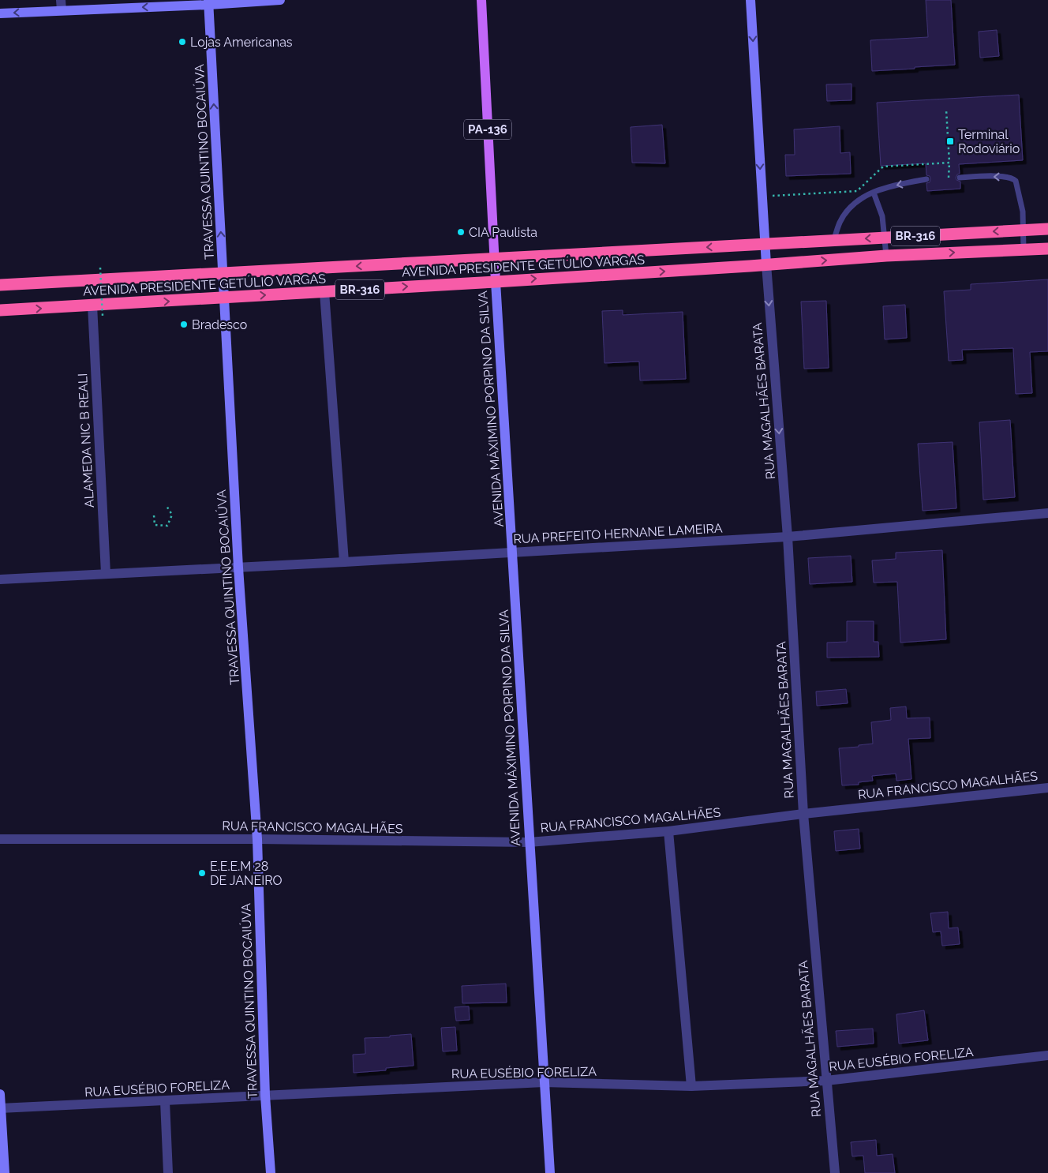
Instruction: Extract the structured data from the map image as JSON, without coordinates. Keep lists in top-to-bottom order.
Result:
{
  "streets": {
    "highway": ["BR-316", "AVENIDA PRESIDENTE GETÚLIO VARGAS"],
    "main road": ["PA-136"],
    "street": [
      "TRAVESSA QUINTINO BOCAIÚVA",
      "RUA MAGALHÃES BARATA",
      "AVENIDA MÁXIMINO PORPINO DA SILVA",
      "ALAMEDA NIC B REALI",
      "RUA PREFEITO HERNANE LAMEIRA",
      "RUA FRANCISCO MAGALHÃES",
      "RUA EUSÉBIO FORELIZA"
    ]
  },
  "crossings": [
    ["PA-136", "AVENIDA PRESIDENTE GETÚLIO VARGAS"],
    ["PA-136", "AVENIDA MÁXIMINO PORPINO DA SILVA"],
    ["TRAVESSA QUINTINO BOCAIÚVA", "AVENIDA PRESIDENTE GETÚLIO VARGAS"],
    ["TRAVESSA QUINTINO BOCAIÚVA", "RUA PREFEITO HERNANE LAMEIRA"],
    ["TRAVESSA QUINTINO BOCAIÚVA", "RUA FRANCISCO MAGALHÃES"],
    ["TRAVESSA QUINTINO BOCAIÚVA", "RUA EUSÉBIO FORELIZA"],
    ["AVENIDA PRESIDENTE GETÚLIO VARGAS", "RUA MAGALHÃES BARATA"],
    ["AVENIDA PRESIDENTE GETÚLIO VARGAS", "AVENIDA MÁXIMINO PORPINO DA SILVA"],
    ["AVENIDA PRESIDENTE GETÚLIO VARGAS", "ALAMEDA NIC B REALI"],
    ["RUA MAGALHÃES BARATA", "RUA PREFEITO HERNANE LAMEIRA"],
    ["RUA MAGALHÃES BARATA", "RUA FRANCISCO MAGALHÃES"],
    ["RUA MAGALHÃES BARATA", "RUA EUSÉBIO FORELIZA"],
    ["AVENIDA MÁXIMINO PORPINO DA SILVA", "RUA PREFEITO HERNANE LAMEIRA"],
    ["AVENIDA MÁXIMINO PORPINO DA SILVA", "RUA FRANCISCO MAGALHÃES"],
    ["AVENIDA MÁXIMINO PORPINO DA SILVA", "RUA EUSÉBIO FORELIZA"],
    ["ALAMEDA NIC B REALI", "RUA PREFEITO HERNANE LAMEIRA"]
  ],
  "places": {
    "other": [
      "Lojas Americanas",
      "CIA Paulista",
      "Bradesco",
      "E.E.E.M 28 DE JANEIRO"
    ],
    "transit": ["Terminal Rodoviário"]
  }
}
